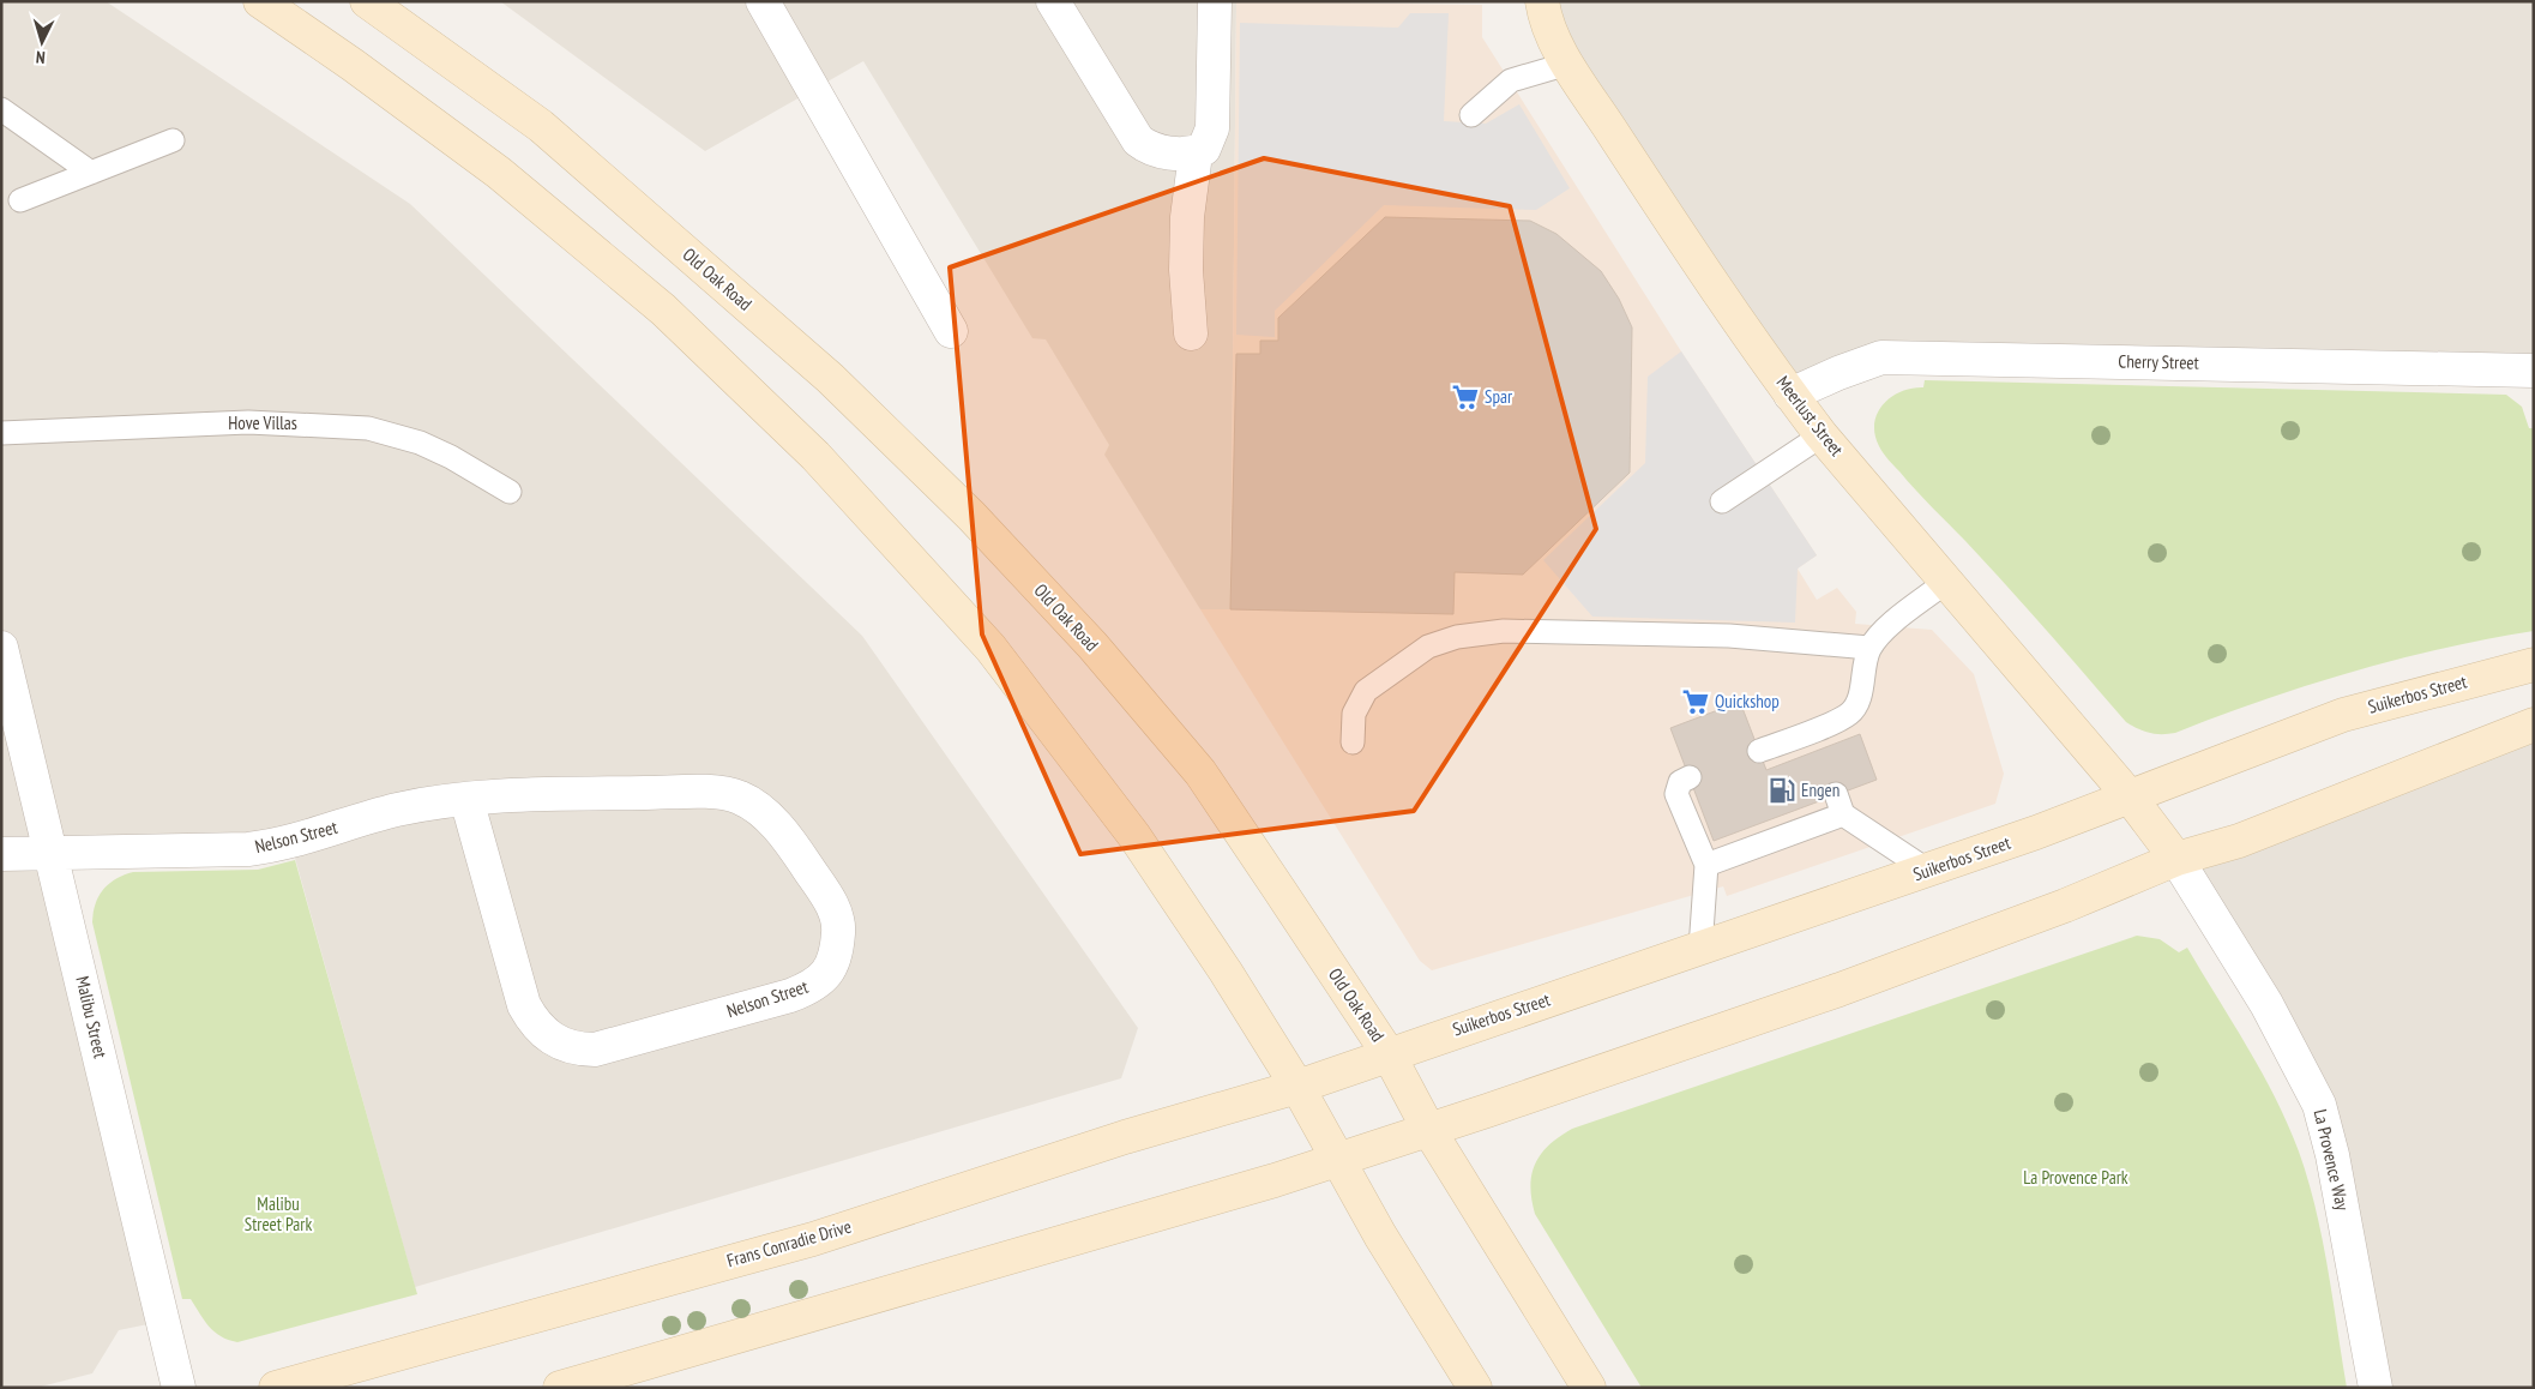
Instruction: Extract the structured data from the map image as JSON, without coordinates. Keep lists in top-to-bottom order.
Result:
{
  "streets": {
    "street": [
      "Old Oak Road",
      "Cherry Street",
      "Meerlust Street",
      "Suikerbos Street",
      "Nelson Street",
      "Malibu Street",
      "La Provence Way",
      "Frans Conradie Drive"
    ],
    "lane": ["Hove Villas"]
  },
  "crossings": [
    ["Old Oak Road", "Suikerbos Street"],
    ["Cherry Street", "Meerlust Street"],
    ["Meerlust Street", "Suikerbos Street"],
    ["Meerlust Street", "La Provence Way"],
    ["Suikerbos Street", "Frans Conradie Drive"],
    ["Nelson Street", "Malibu Street"]
  ],
  "parks": ["La Provence Park", "Malibu Street Park"],
  "places": {
    "supermarket": ["Spar", "Quickshop"],
    "fuel station": ["Engen"]
  },
  "north": "bottom"
}
